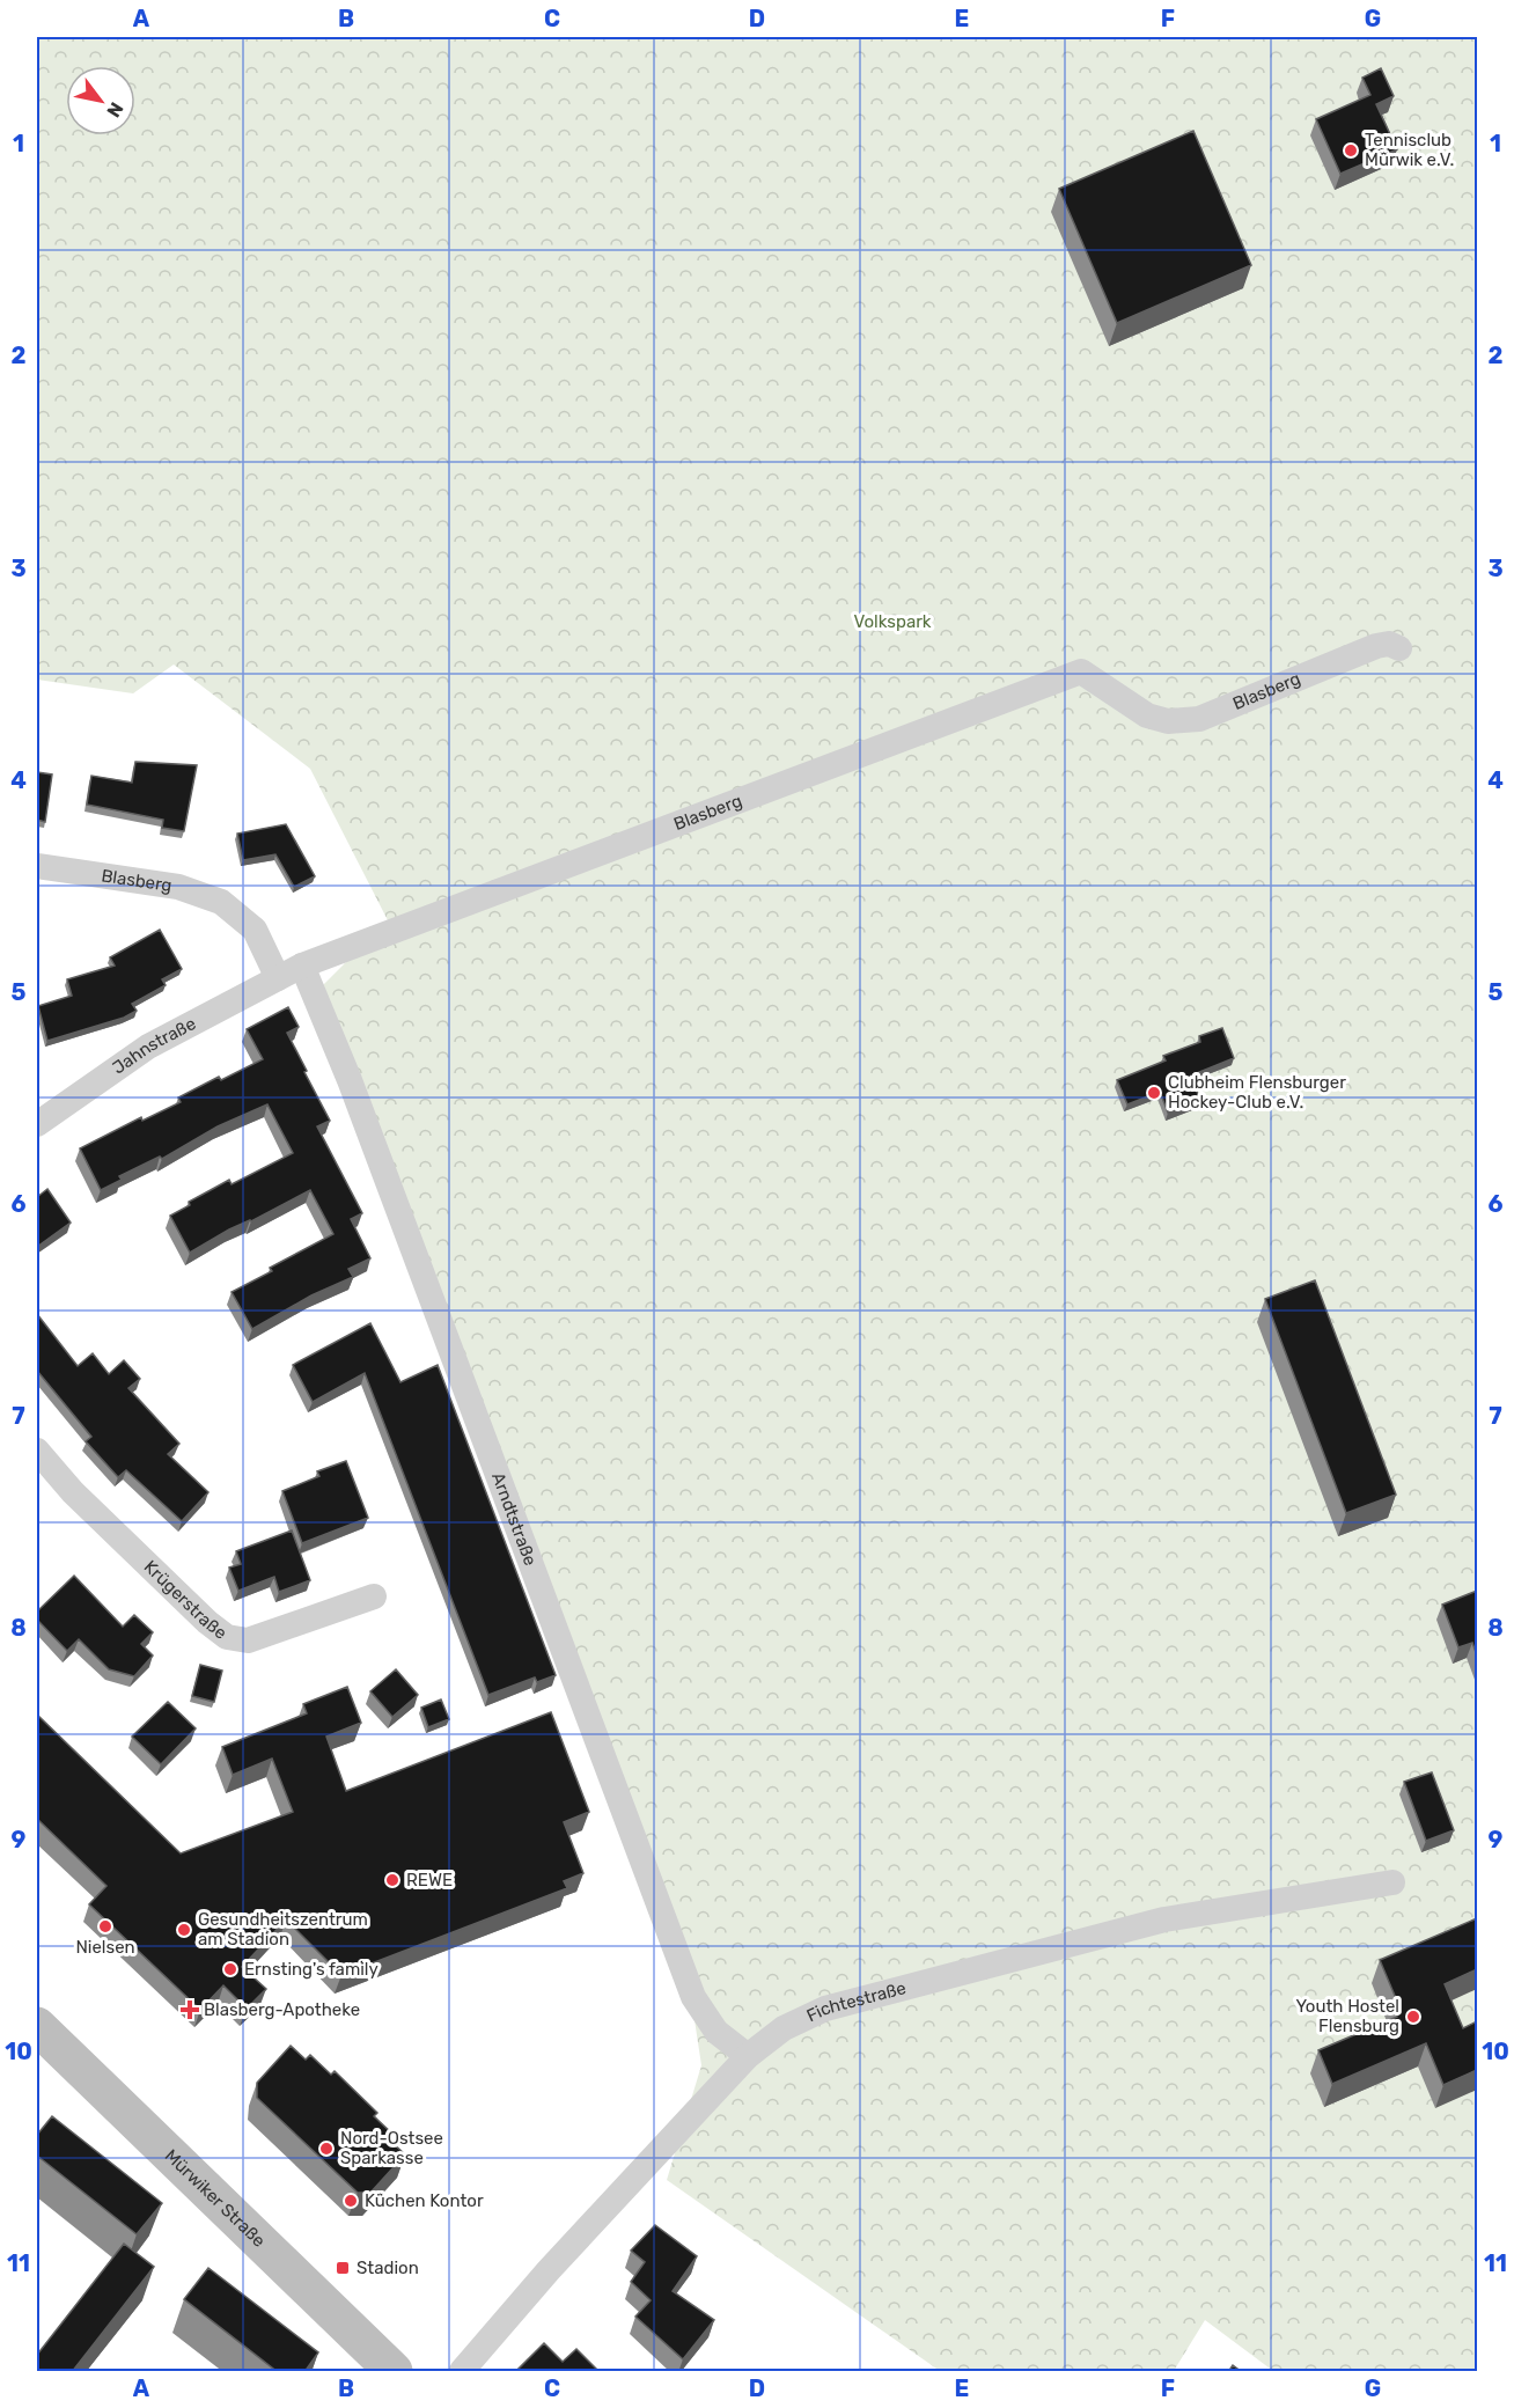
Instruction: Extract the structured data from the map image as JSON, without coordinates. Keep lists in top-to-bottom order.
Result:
{
  "streets": {
    "main road": ["Mürwiker Straße"],
    "street": [
      "Blasberg",
      "Jahnstraße",
      "Arndtstraße",
      "Krügerstraße",
      "Fichtestraße"
    ]
  },
  "crossings": [
    ["Blasberg", "Jahnstraße"],
    ["Blasberg", "Arndtstraße"],
    ["Arndtstraße", "Fichtestraße"]
  ],
  "parks": ["Volkspark"],
  "places": {
    "other": [
      "Tennisclub Mürwik e.V.",
      "Clubheim Flensburger Hockey-Club e.V.",
      "REWE",
      "Nielsen",
      "Gesundheitszentrum am Stadion",
      "Ernsting's family",
      "Youth Hostel Flensburg",
      "Nord-Ostsee Sparkasse",
      "Küchen Kontor"
    ],
    "health": ["Blasberg-Apotheke"],
    "transit": ["Stadion"]
  },
  "north": "bottom right",
  "grid": {
    "columns": [
      "A",
      "B",
      "C",
      "D",
      "E",
      "F",
      "G"
    ],
    "rows": [
      "1",
      "2",
      "3",
      "4",
      "5",
      "6",
      "7",
      "8",
      "9",
      "10",
      "11"
    ]
  }
}
